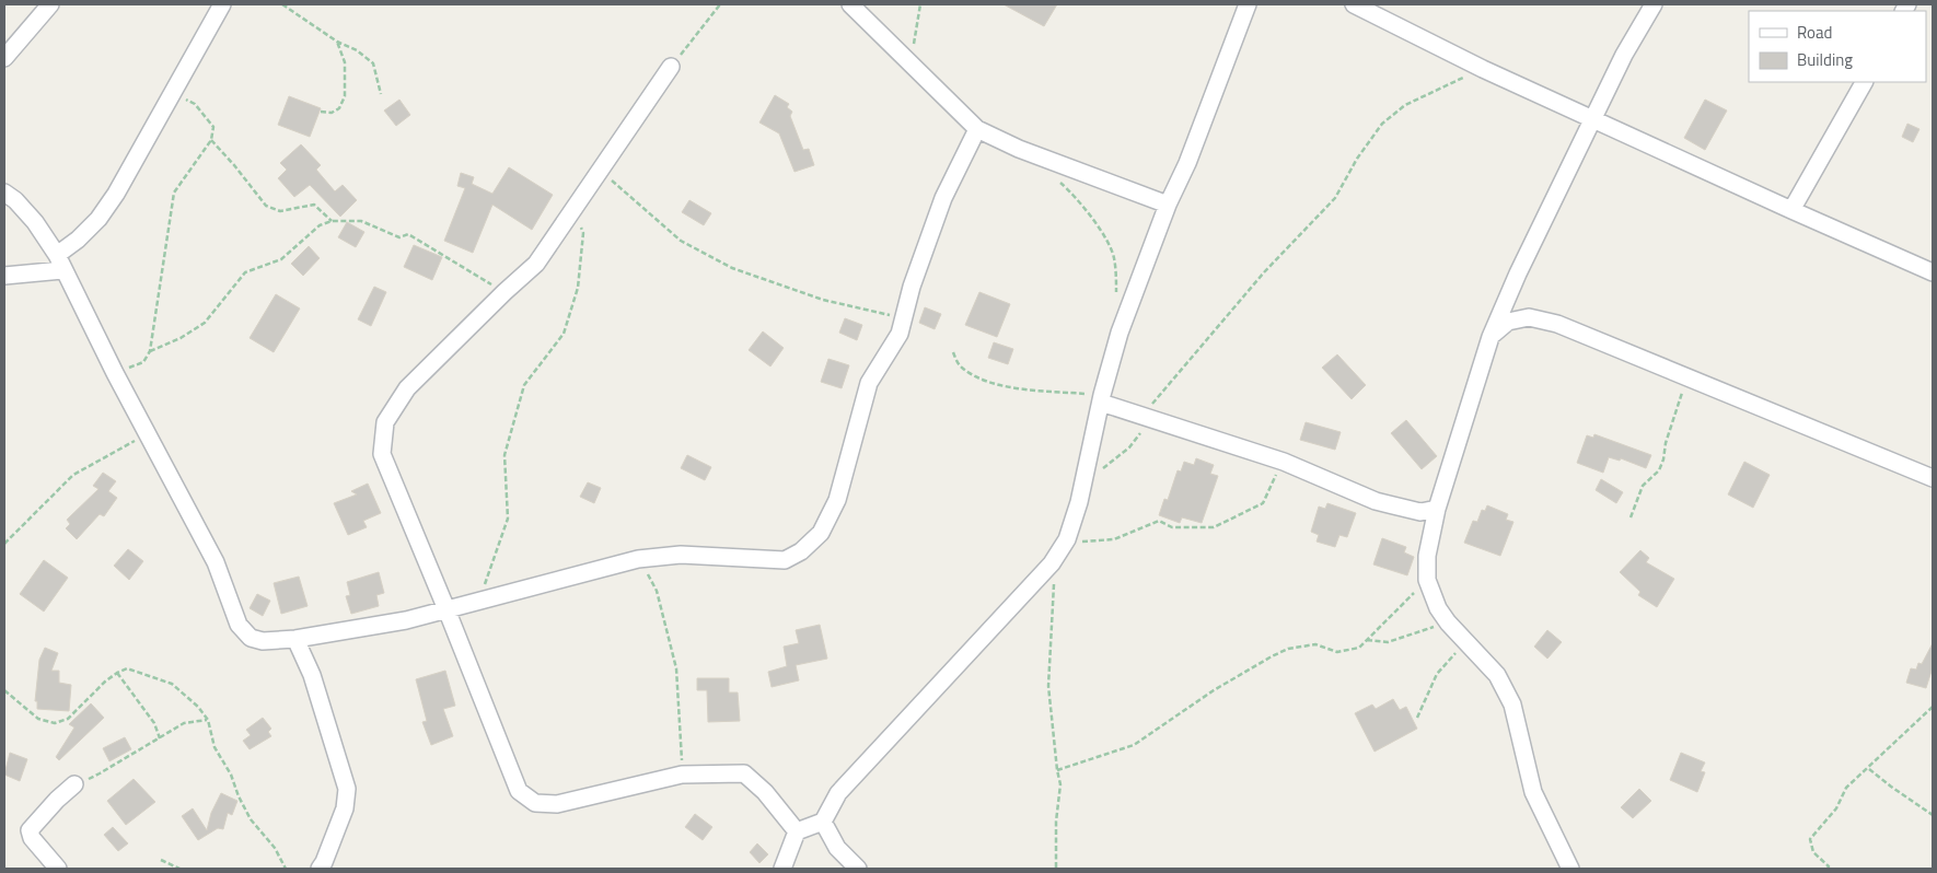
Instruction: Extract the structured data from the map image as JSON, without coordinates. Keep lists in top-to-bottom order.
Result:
{
  "legend": ["Road", "Building"]
}
